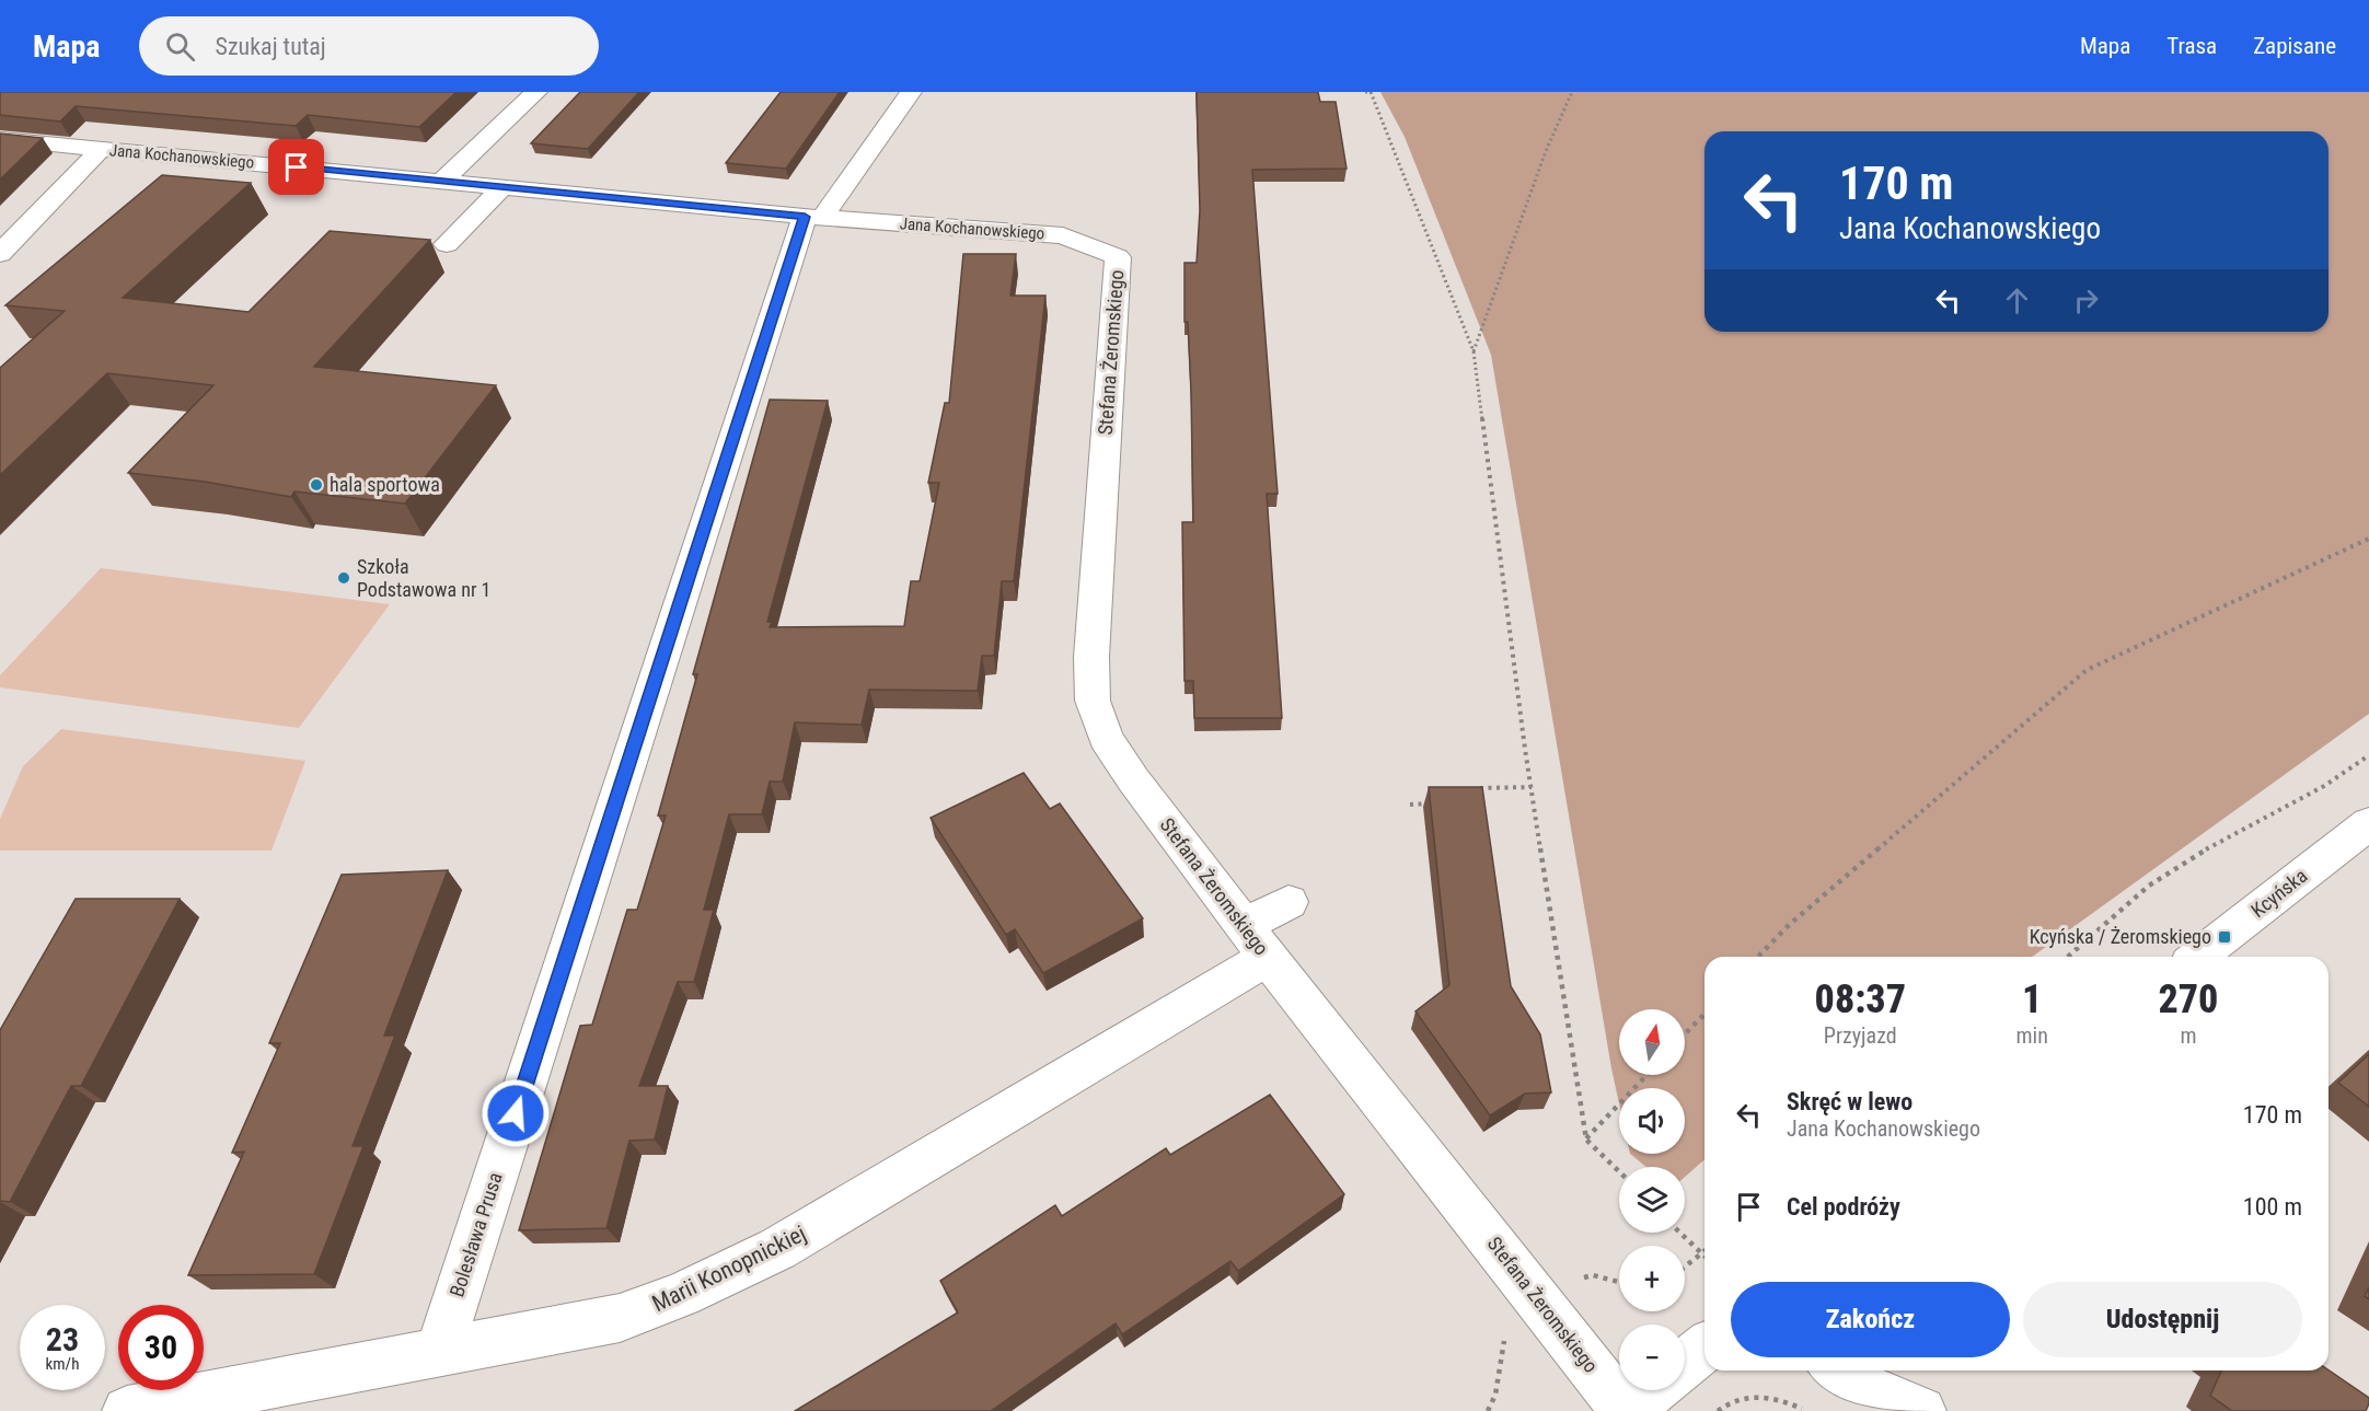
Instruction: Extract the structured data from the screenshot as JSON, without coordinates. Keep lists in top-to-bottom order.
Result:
{
  "streets": {
    "street": [
      "Jana Kochanowskiego",
      "Stefana Żeromskiego",
      "Kcyńska",
      "Bolesława Prusa",
      "Marii Konopnickiej"
    ]
  },
  "crossings": [
    ["Jana Kochanowskiego", "Stefana Żeromskiego"],
    ["Jana Kochanowskiego", "Bolesława Prusa"],
    ["Stefana Żeromskiego", "Marii Konopnickiej"],
    ["Bolesława Prusa", "Marii Konopnickiej"]
  ],
  "places": {
    "other": ["hala sportowa", "Szkoła Podstawowa nr 1"],
    "transit": ["Kcyńska / Żeromskiego"]
  },
  "north": "top",
  "page": {
    "header": "Mapa",
    "search": "Szukaj tutaj",
    "nav": ["Mapa", "Trasa", "Zapisane"],
    "turn": ["170 m", "Jana Kochanowskiego"],
    "eta": [
      "08:37",
      "Przyjazd",
      "1",
      "min",
      "270",
      "m"
    ],
    "map_buttons": ["+", "−"],
    "list": [
      {
        "name": "Skręć w lewo",
        "note": "Jana Kochanowskiego",
        "value": "170 m"
      },
      {
        "name": "Cel podróży",
        "value": "100 m"
      }
    ],
    "buttons": ["Zakończ", "Udostępnij"],
    "speed": "23 km/h",
    "limit": "30"
  }
}
